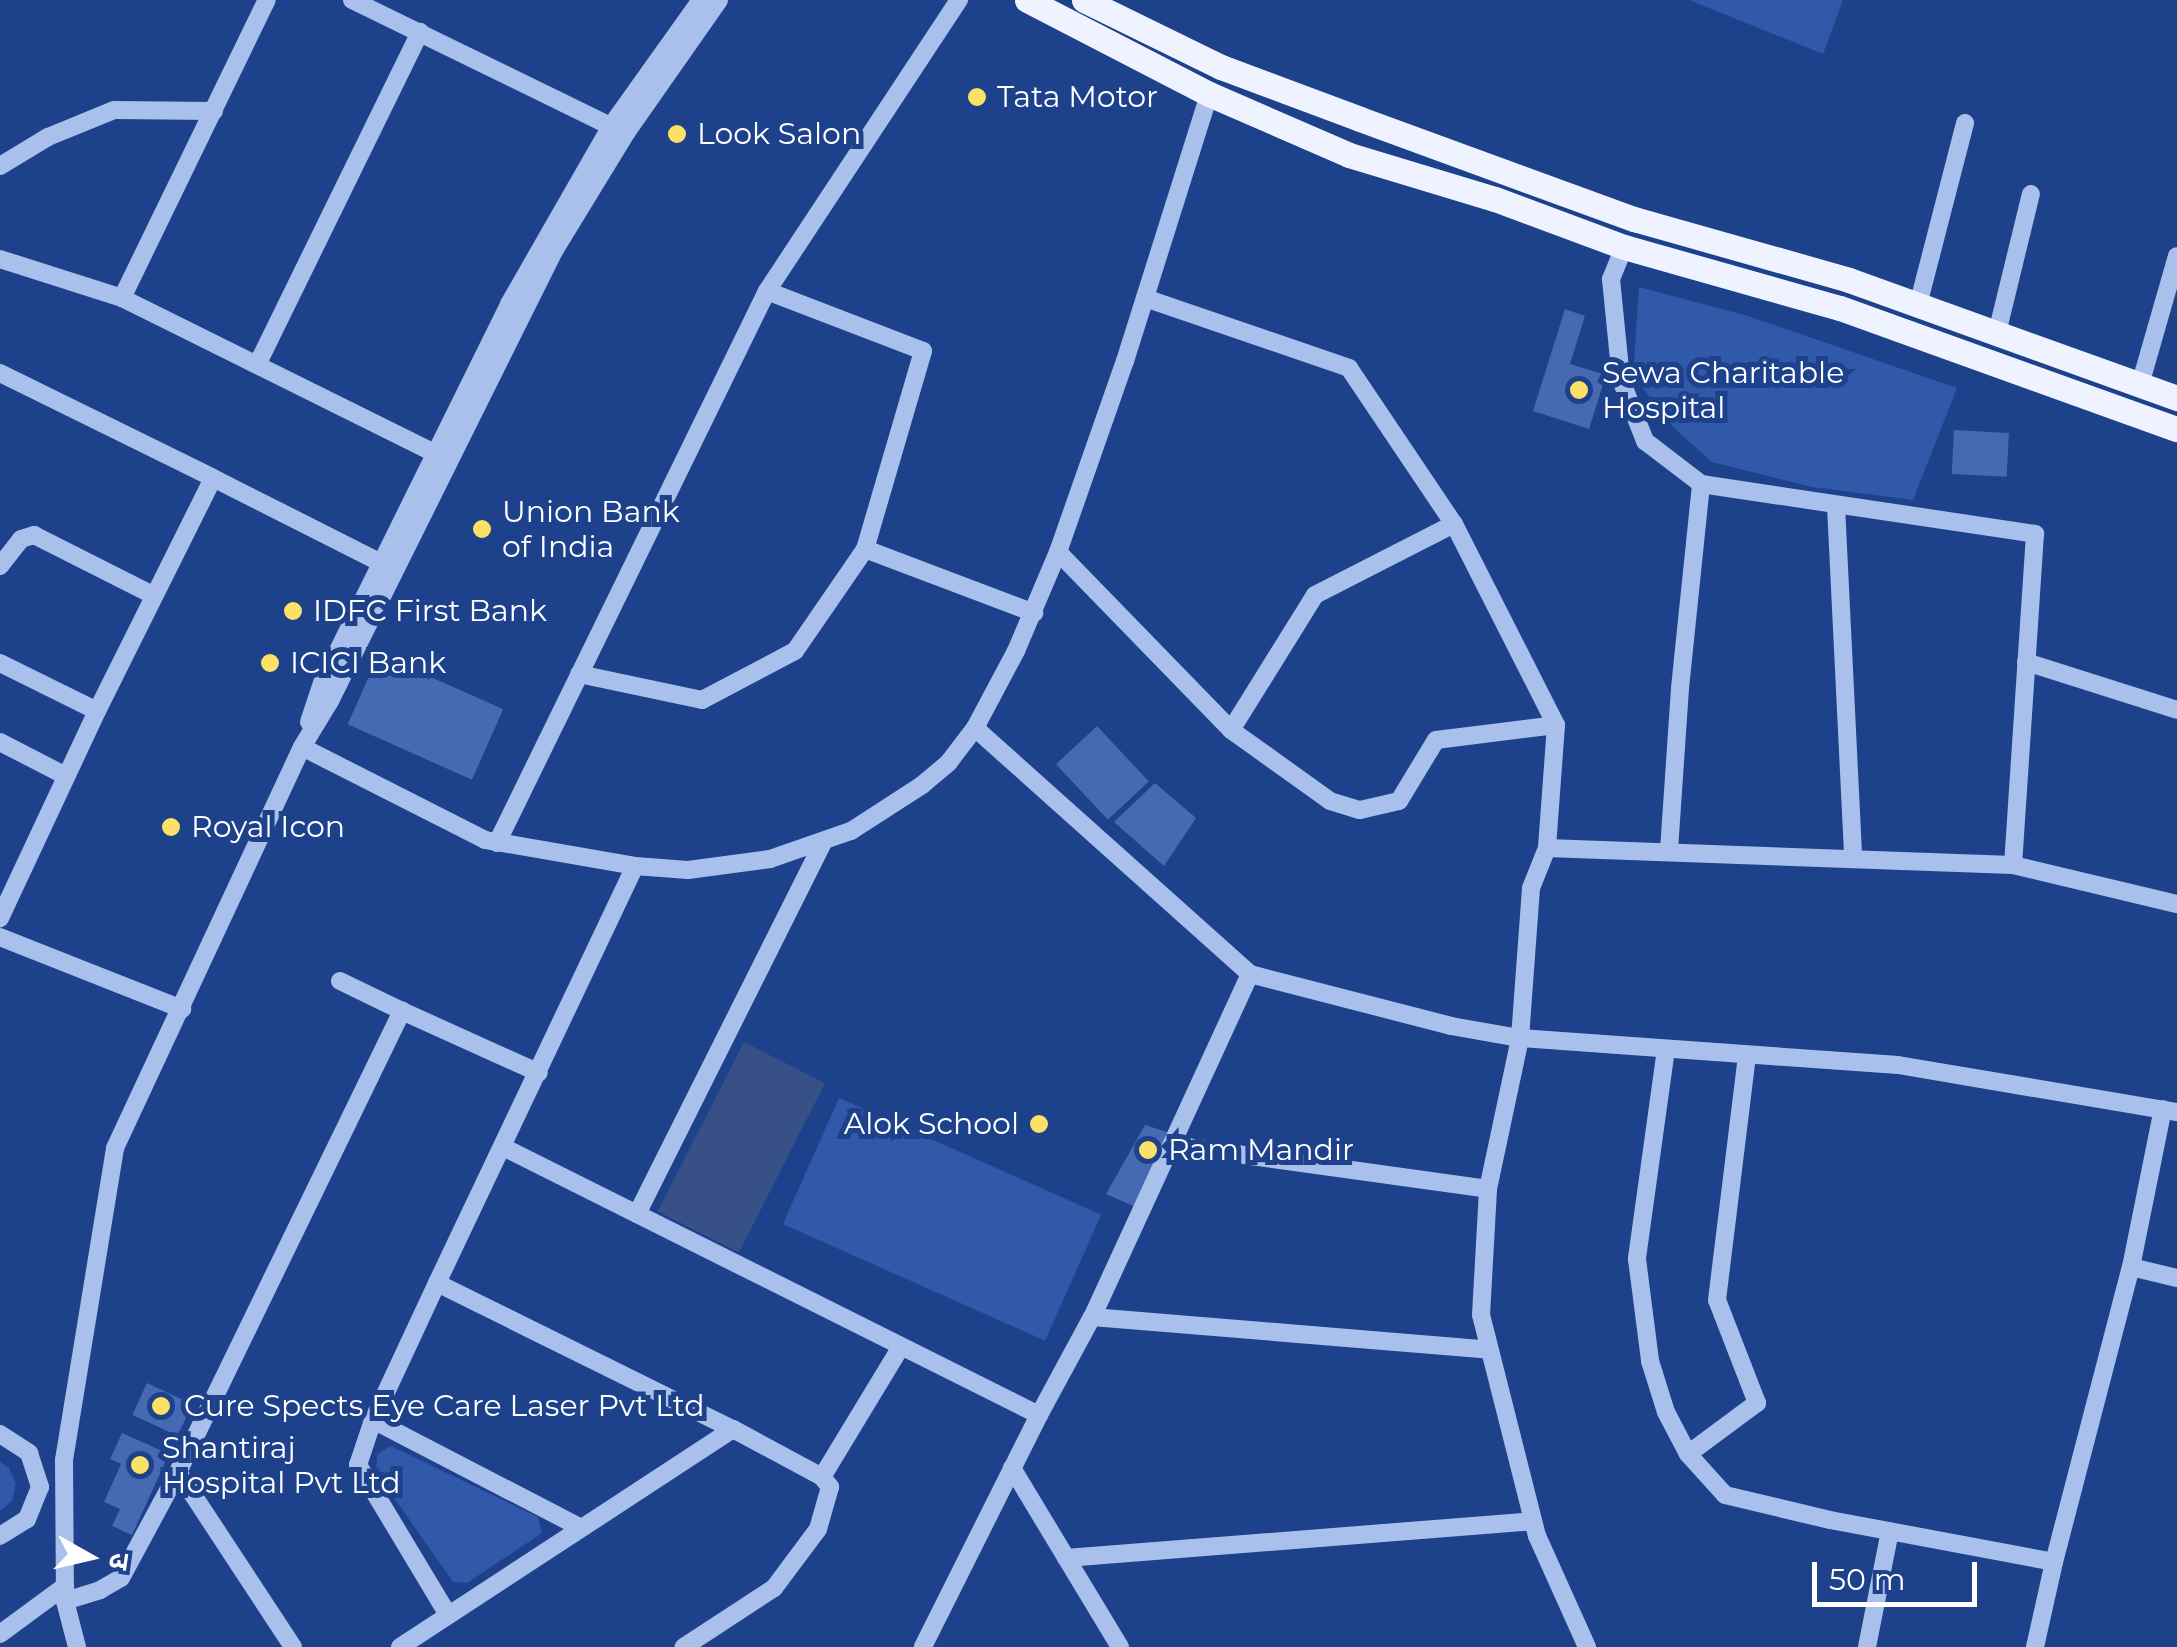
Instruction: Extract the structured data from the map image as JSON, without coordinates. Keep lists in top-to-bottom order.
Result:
{
  "places": [
    "Tata Motor",
    "Look Salon",
    "Sewa Charitable Hospital",
    "Union Bank of India",
    "IDFC First Bank",
    "ICICI Bank",
    "Royal Icon",
    "Alok School",
    "Ram Mandir",
    "Cure Spects Eye Care Laser Pvt Ltd",
    "Shantiraj Hospital Pvt Ltd"
  ],
  "scale_bar": "50 m",
  "north": "right"
}
